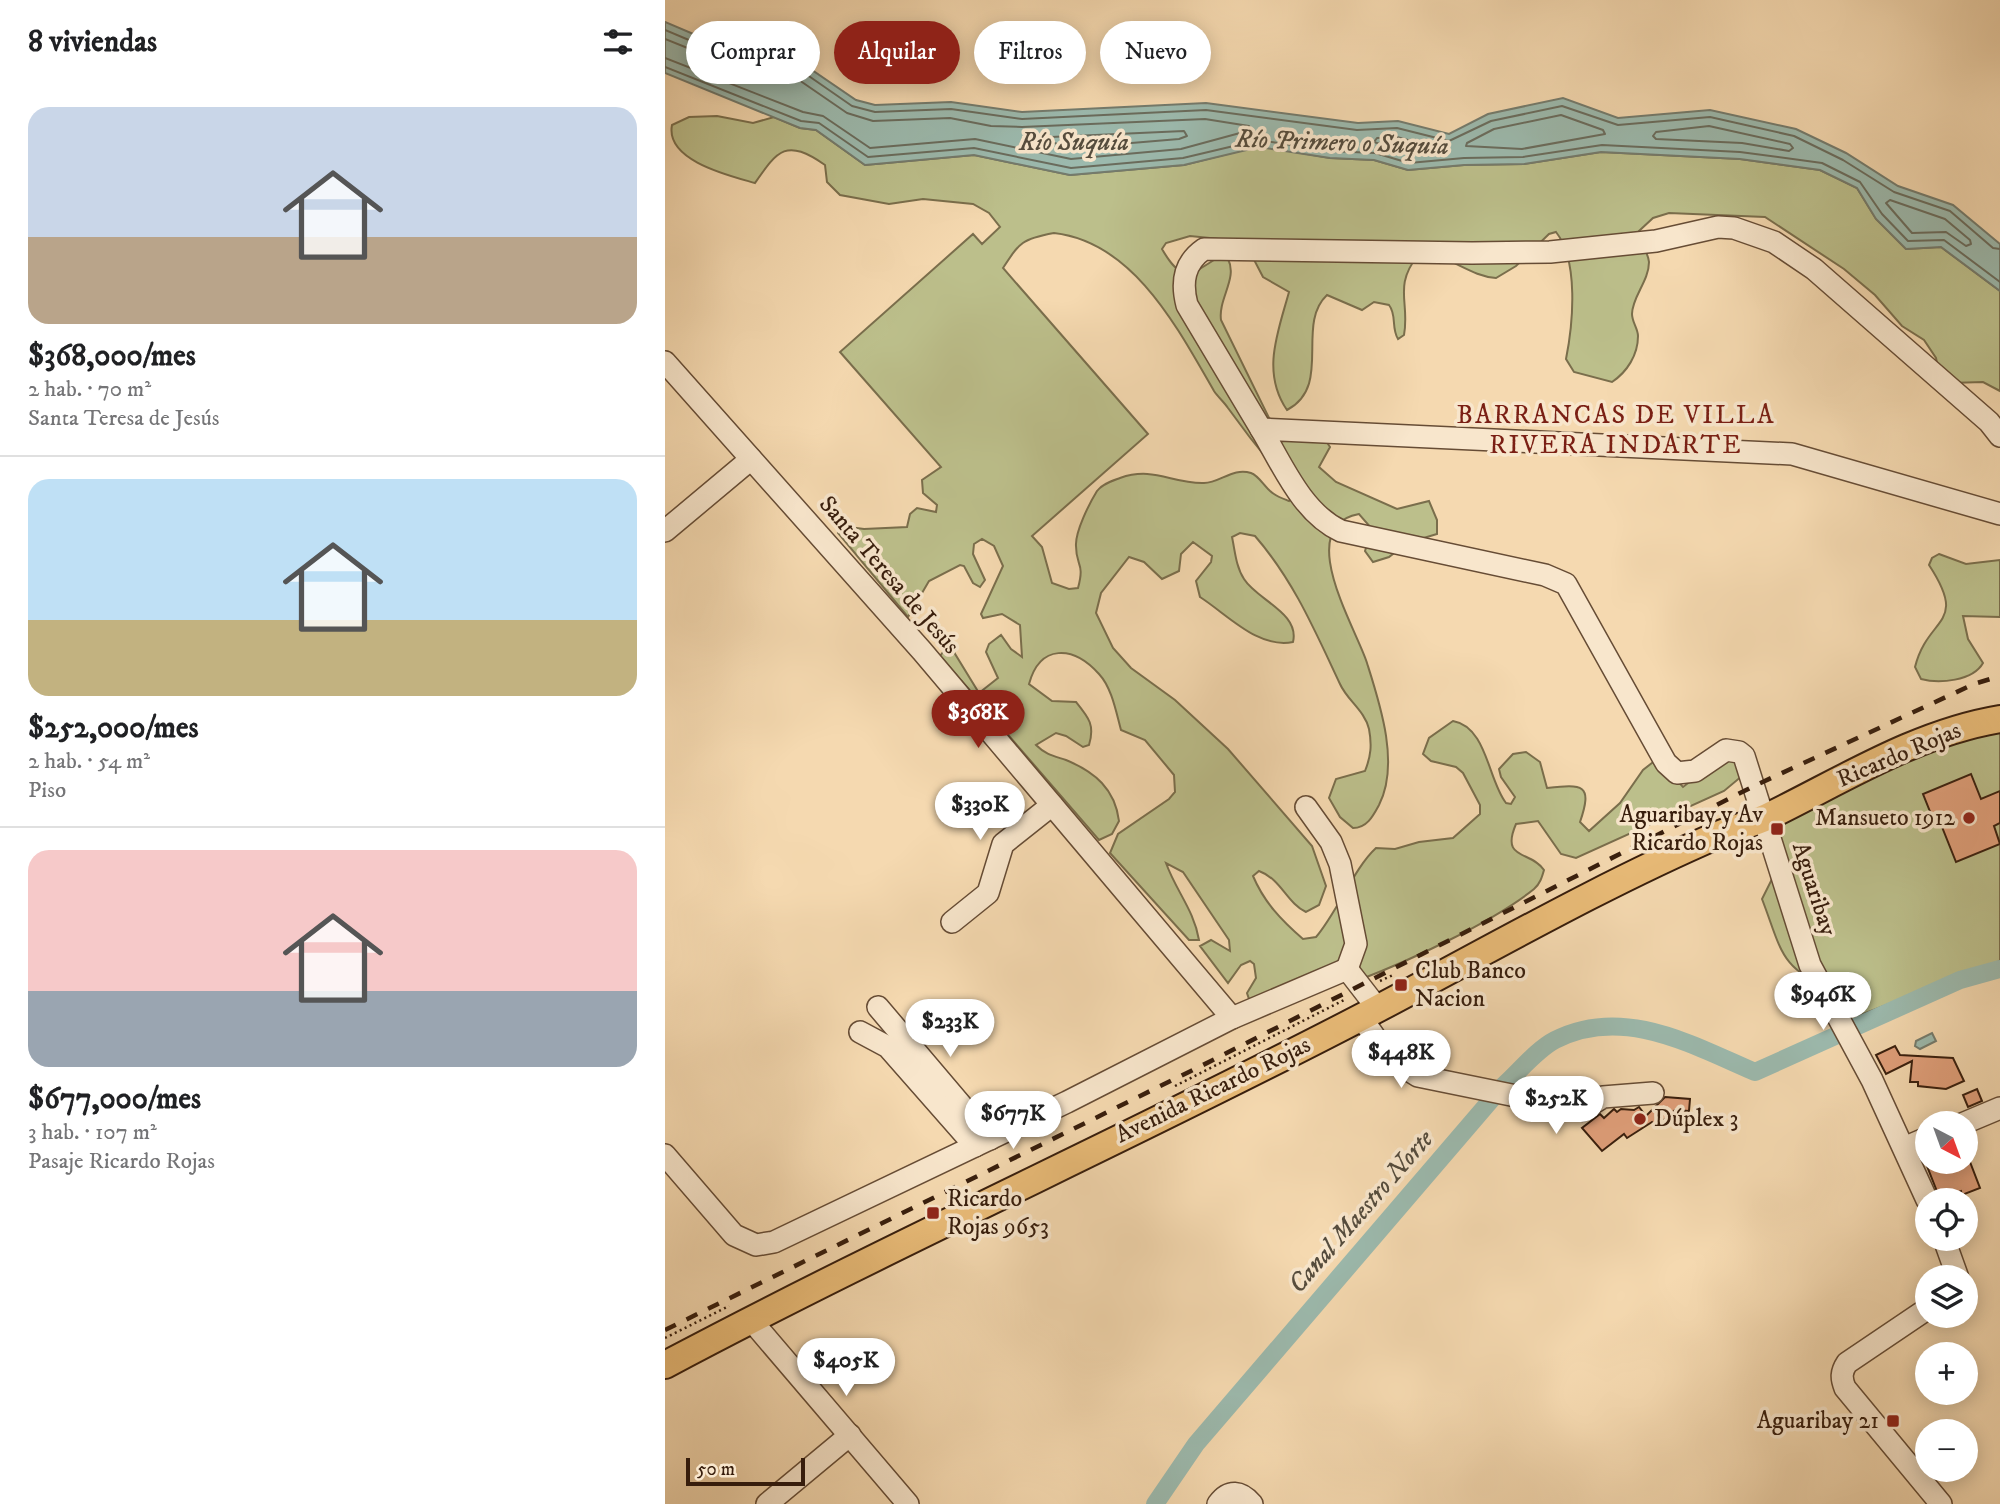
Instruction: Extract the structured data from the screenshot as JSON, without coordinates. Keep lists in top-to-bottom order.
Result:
{
  "streets": {
    "main road": ["Ricardo Rojas", "Avenida Ricardo Rojas"],
    "street": ["Santa Teresa de Jesús", "Aguaribay"]
  },
  "crossings": [
    ["Ricardo Rojas", "Aguaribay"],
    ["Ricardo Rojas", "Avenida Ricardo Rojas"],
    ["Aguaribay", "Avenida Ricardo Rojas"]
  ],
  "districts": ["BARRANCAS DE VILLA RIVERA INDARTE"],
  "water": ["Río Suquía", "Río Primero o Suquía", "Canal Maestro Norte"],
  "places": {
    "other": ["Mansueto 1912", "Dúplex 3"],
    "transit": [
      "Aguaribay y Av Ricardo Rojas",
      "Club Banco Nacion",
      "Ricardo Rojas 9653",
      "Aguaribay 21"
    ]
  },
  "scale_bar": "50 m",
  "north": "bottom right",
  "page": {
    "heading": "8 viviendas",
    "chip": [
      "Comprar",
      "Alquilar",
      "Filtros",
      "Nuevo"
    ],
    "list": [
      {
        "name": "$368,000/mes",
        "note": "2 hab. · 70 m² · Santa Teresa de Jesús"
      },
      {
        "name": "$252,000/mes",
        "note": "2 hab. · 54 m² · Piso"
      },
      {
        "name": "$677,000/mes",
        "note": "3 hab. · 107 m² · Pasaje Ricardo Rojas"
      }
    ],
    "price": [
      "$368K",
      "$330K",
      "$946K",
      "$233K",
      "$448K",
      "$252K",
      "$677K",
      "$405K"
    ],
    "map_buttons": ["+", "−"],
    "scale": "50 m"
  }
}
